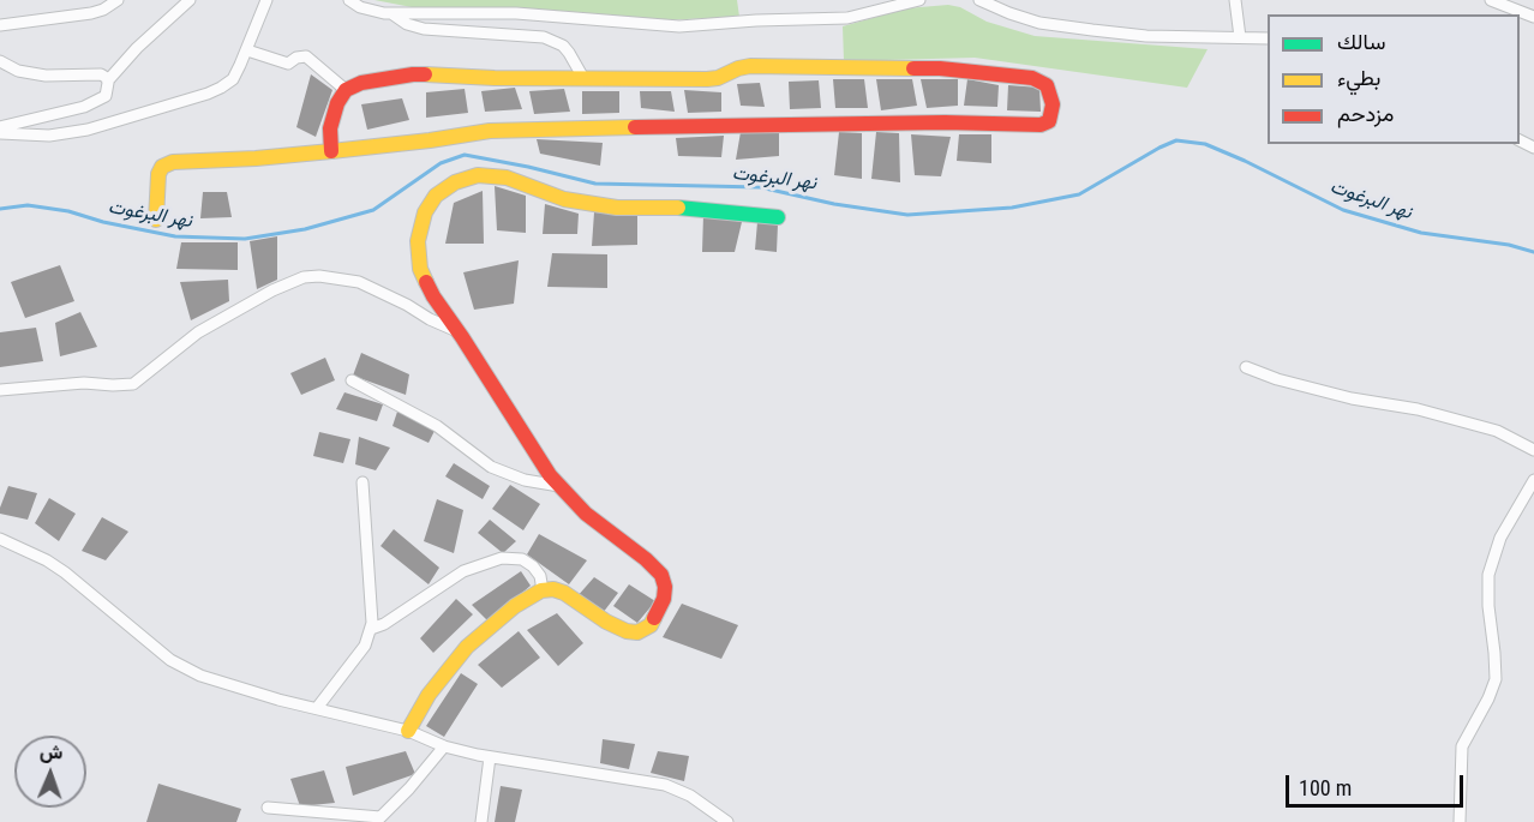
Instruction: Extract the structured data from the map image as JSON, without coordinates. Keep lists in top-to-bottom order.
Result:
{
  "water": ["نهر البرغوت"],
  "legend": ["سالك", "بطيء", "مزدحم"],
  "scale_bar": "100 m",
  "north": "top"
}
